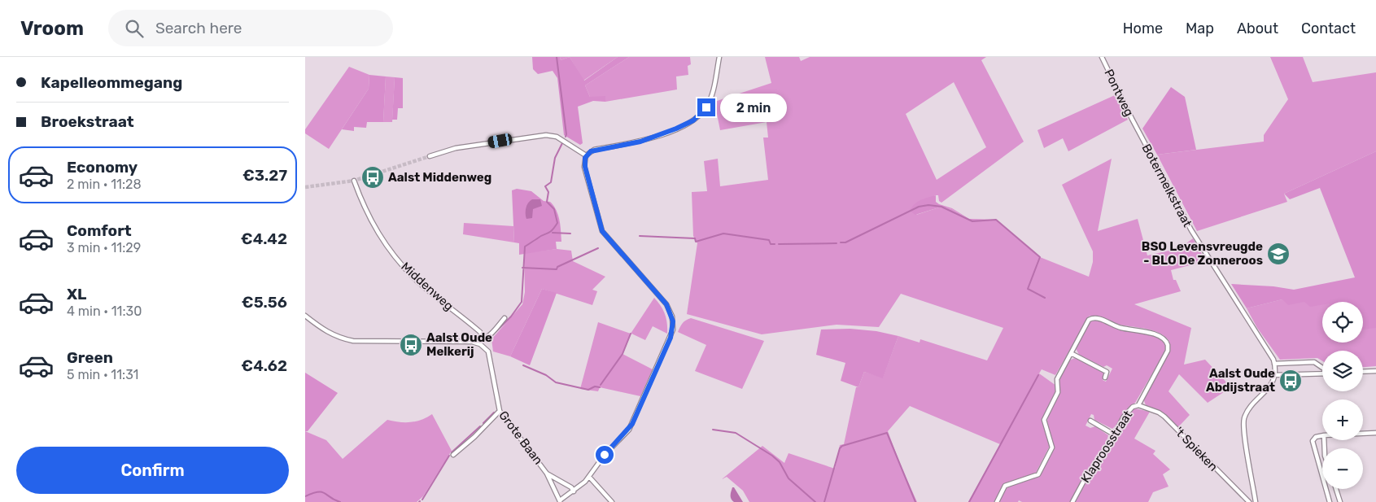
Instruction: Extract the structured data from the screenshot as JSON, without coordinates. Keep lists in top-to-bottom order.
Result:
{
  "streets": {
    "street": [
      "Pontweg",
      "Botermelkstraat",
      "Middenweg",
      "Grote Baan",
      "Klaproosstraat",
      "'t Spieken"
    ]
  },
  "crossings": [
    ["Pontweg", "Botermelkstraat"],
    ["Klaproosstraat", "'t Spieken"]
  ],
  "places": {
    "bus stop": ["Aalst Middenweg", "Aalst Oude Melkerij", "Aalst Oude Abdijstraat"],
    "school or university": ["BSO Levensvreugde - BLO De Zonneroos"]
  },
  "page": {
    "header": "Vroom",
    "search": "Search here",
    "nav": [
      "Home",
      "Map",
      "About",
      "Contact"
    ],
    "banner": ["Kapelleommegang", "Broekstraat"],
    "bubble": "2 min",
    "list": [
      {
        "name": "Economy",
        "note": "2 min · 11:28",
        "value": "€3.27"
      },
      {
        "name": "Comfort",
        "note": "3 min · 11:29",
        "value": "€4.42"
      },
      {
        "name": "XL",
        "note": "4 min · 11:30",
        "value": "€5.56"
      },
      {
        "name": "Green",
        "note": "5 min · 11:31",
        "value": "€4.62"
      }
    ],
    "map_buttons": ["+", "−"],
    "buttons": "Confirm"
  }
}
